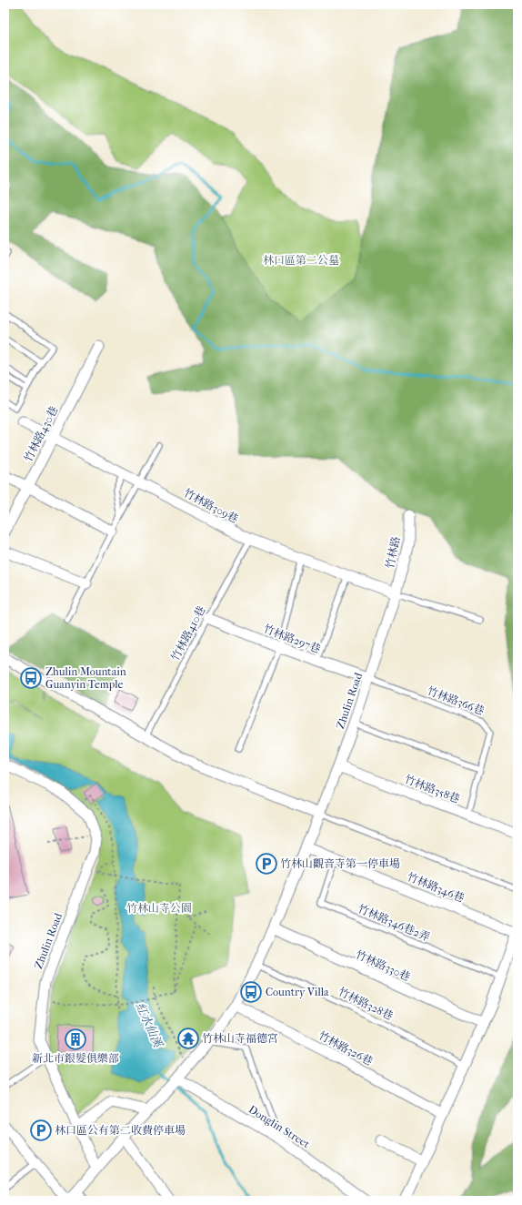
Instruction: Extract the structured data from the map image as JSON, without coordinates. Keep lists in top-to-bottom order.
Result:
{
  "streets": {
    "street": [
      "竹林路430巷",
      "竹林路309巷",
      "竹林路",
      "竹林路297巷",
      "Zhulin Road",
      "竹林路358巷",
      "竹林路346巷",
      "竹林路330巷",
      "竹林路326巷",
      "Donglin Street"
    ],
    "lane": [
      "竹林路410巷",
      "竹林路366巷",
      "竹林路346巷2弄",
      "竹林路328巷"
    ]
  },
  "crossings": [
    ["竹林路430巷", "竹林路309巷"],
    ["竹林路309巷", "竹林路"],
    ["竹林路309巷", "竹林路410巷"],
    ["竹林路309巷", "Zhulin Road"],
    ["竹林路", "Zhulin Road"],
    ["竹林路410巷", "竹林路297巷"],
    ["竹林路297巷", "Zhulin Road"],
    ["竹林路297巷", "竹林路366巷"],
    ["Zhulin Road", "竹林路366巷"],
    ["Zhulin Road", "竹林路358巷"],
    ["Zhulin Road", "竹林路346巷"],
    ["Zhulin Road", "竹林路330巷"],
    ["Zhulin Road", "竹林路328巷"],
    ["Zhulin Road", "竹林路326巷"],
    ["Zhulin Road", "Donglin Street"],
    ["竹林路366巷", "竹林路358巷"],
    ["竹林路346巷", "竹林路346巷2弄"]
  ],
  "water": ["紅水仙溪"],
  "parks": ["林口區第二公墓", "竹林山寺公園"],
  "places": {
    "bus stop": ["Zhulin Mountain Guanyin Temple", "Country Villa"],
    "parking": ["竹林山觀音寺第一停車場", "林口區公有第二收費停車場"],
    "temple": ["竹林山寺福德宮"],
    "building": ["新北市銀髮俱樂部"]
  }
}
